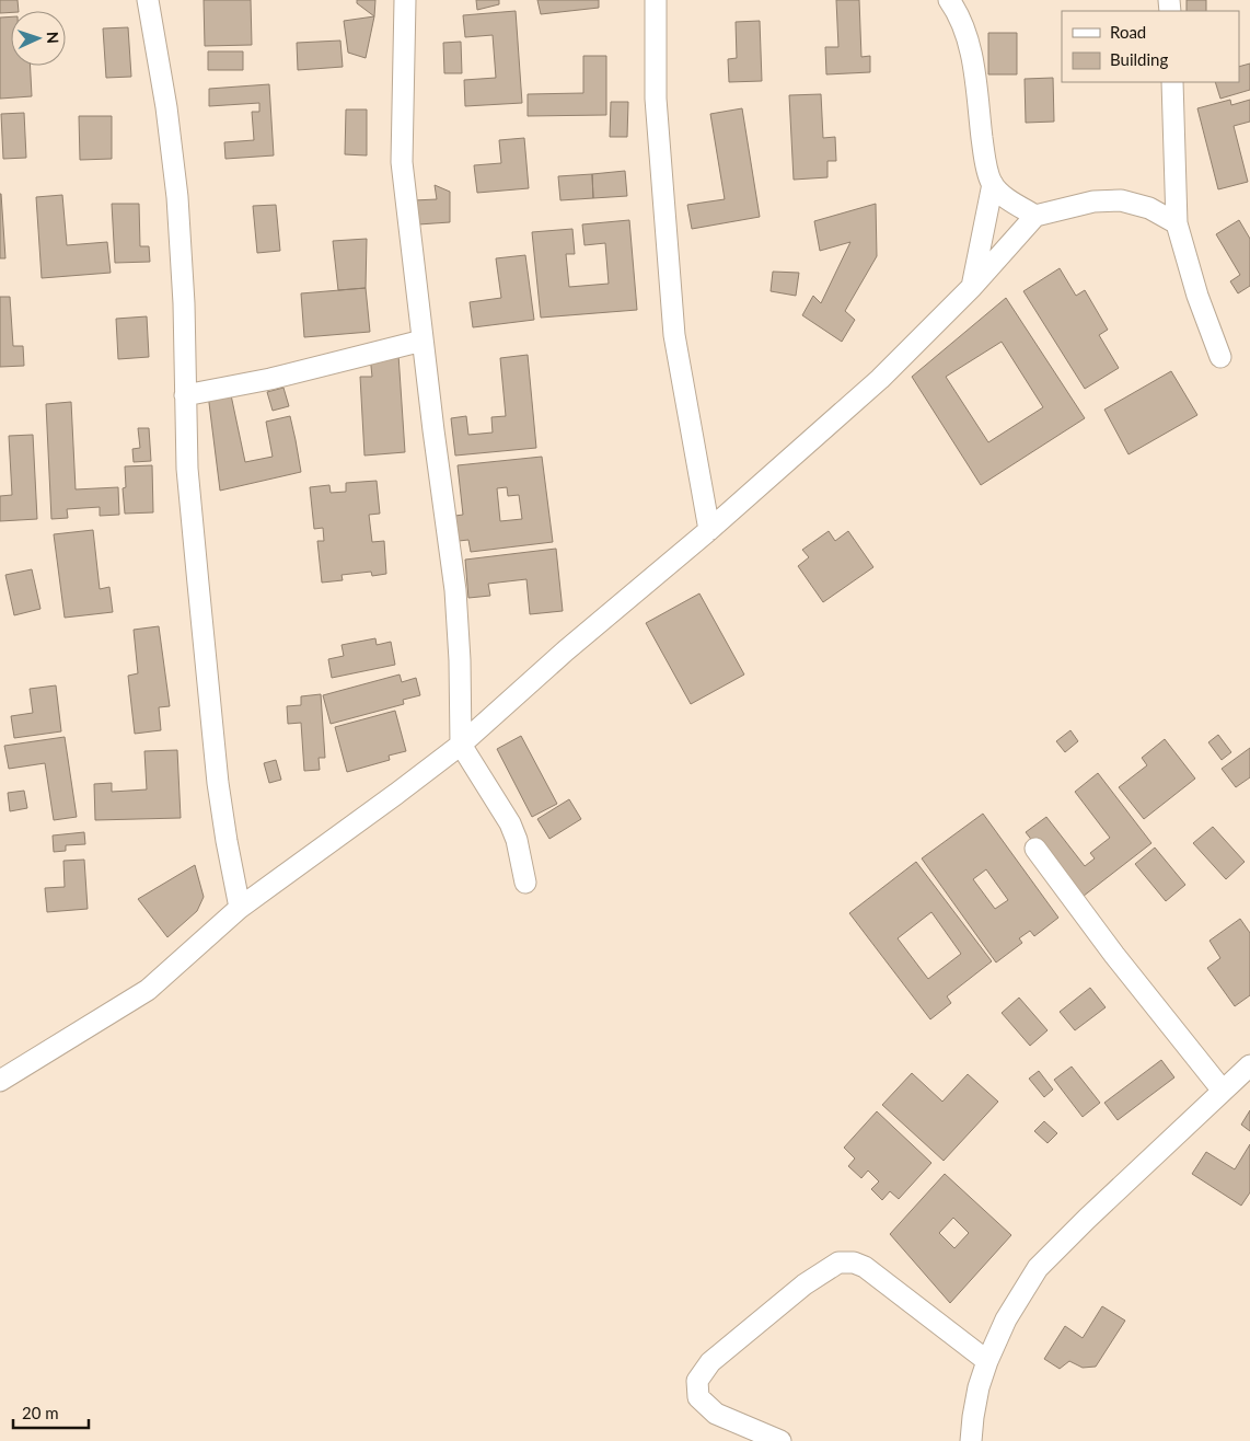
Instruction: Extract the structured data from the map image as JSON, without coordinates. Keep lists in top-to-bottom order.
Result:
{
  "legend": ["Road", "Building"],
  "scale_bar": "20 m",
  "north": "right"
}
